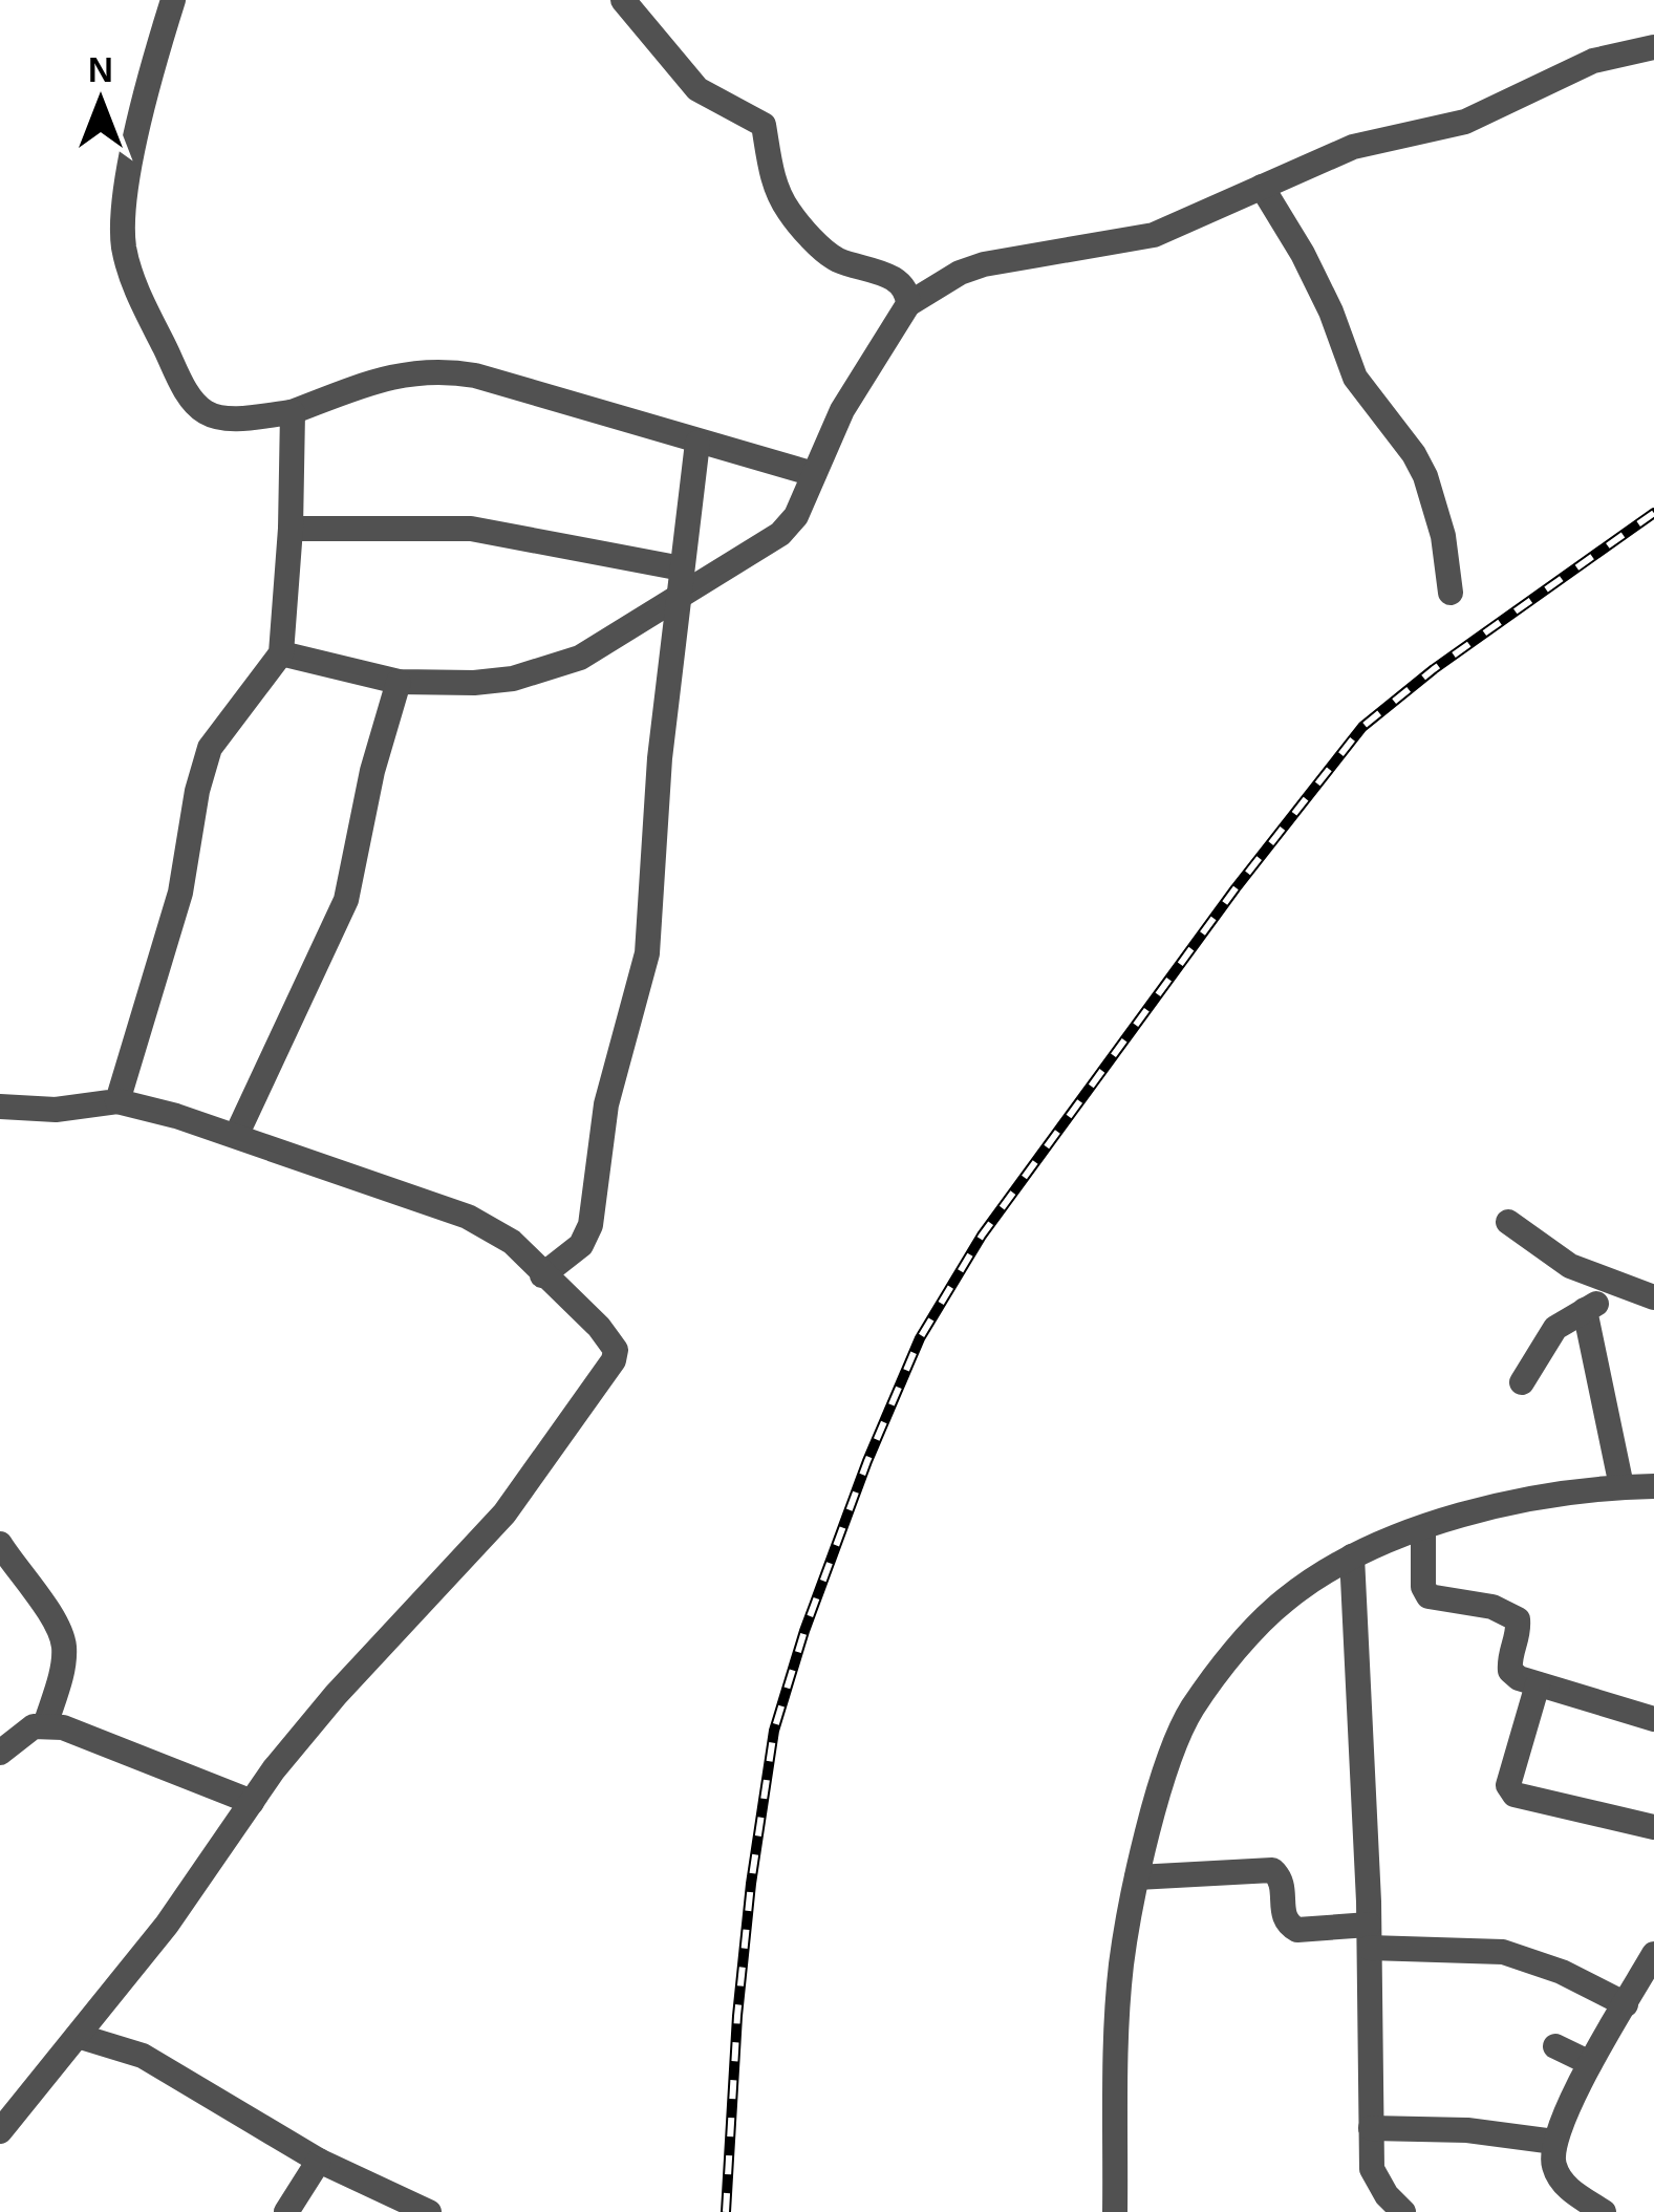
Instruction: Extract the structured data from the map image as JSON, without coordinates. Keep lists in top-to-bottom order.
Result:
{
  "north": "top"
}
